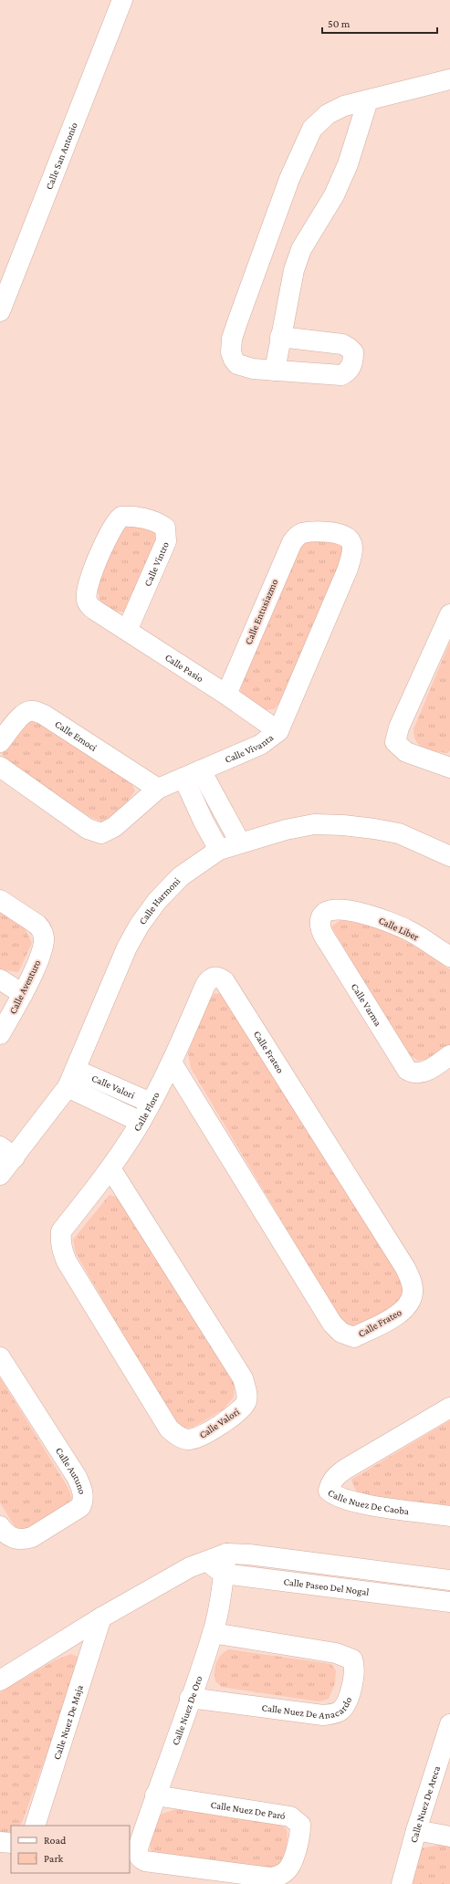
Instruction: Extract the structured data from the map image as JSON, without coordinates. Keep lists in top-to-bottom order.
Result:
{
  "streets": {
    "street": [
      "Calle San Antonio",
      "Calle Vintro",
      "Calle Entusiazmo",
      "Calle Pasio",
      "Calle Emoci",
      "Calle Vivanta",
      "Calle Harmoni",
      "Calle Liber",
      "Calle Aventuro",
      "Calle Varma",
      "Calle Frateo",
      "Calle Valori",
      "Calle Floro",
      "Calle Autuno",
      "Calle Nuez De Caoba",
      "Calle Paseo Del Nogal",
      "Calle Nuez De Anacardo",
      "Calle Nuez De Oro",
      "Calle Nuez De Maja",
      "Calle Nuez De Areca",
      "Calle Nuez De Paró"
    ]
  },
  "crossings": [
    ["Calle Vintro", "Calle Pasio"],
    ["Calle Entusiazmo", "Calle Pasio"],
    ["Calle Entusiazmo", "Calle Vivanta"],
    ["Calle Pasio", "Calle Vivanta"],
    ["Calle Emoci", "Calle Vivanta"],
    ["Calle Harmoni", "Calle Valori"],
    ["Calle Liber", "Calle Varma"],
    ["Calle Frateo", "Calle Floro"],
    ["Calle Valori", "Calle Floro"],
    ["Calle Paseo Del Nogal", "Calle Nuez De Oro"],
    ["Calle Paseo Del Nogal", "Calle Nuez De Maja"],
    ["Calle Nuez De Anacardo", "Calle Nuez De Oro"],
    ["Calle Nuez De Oro", "Calle Nuez De Paró"]
  ],
  "legend": ["Road", "Park"],
  "scale_bar": "50 m"
}
